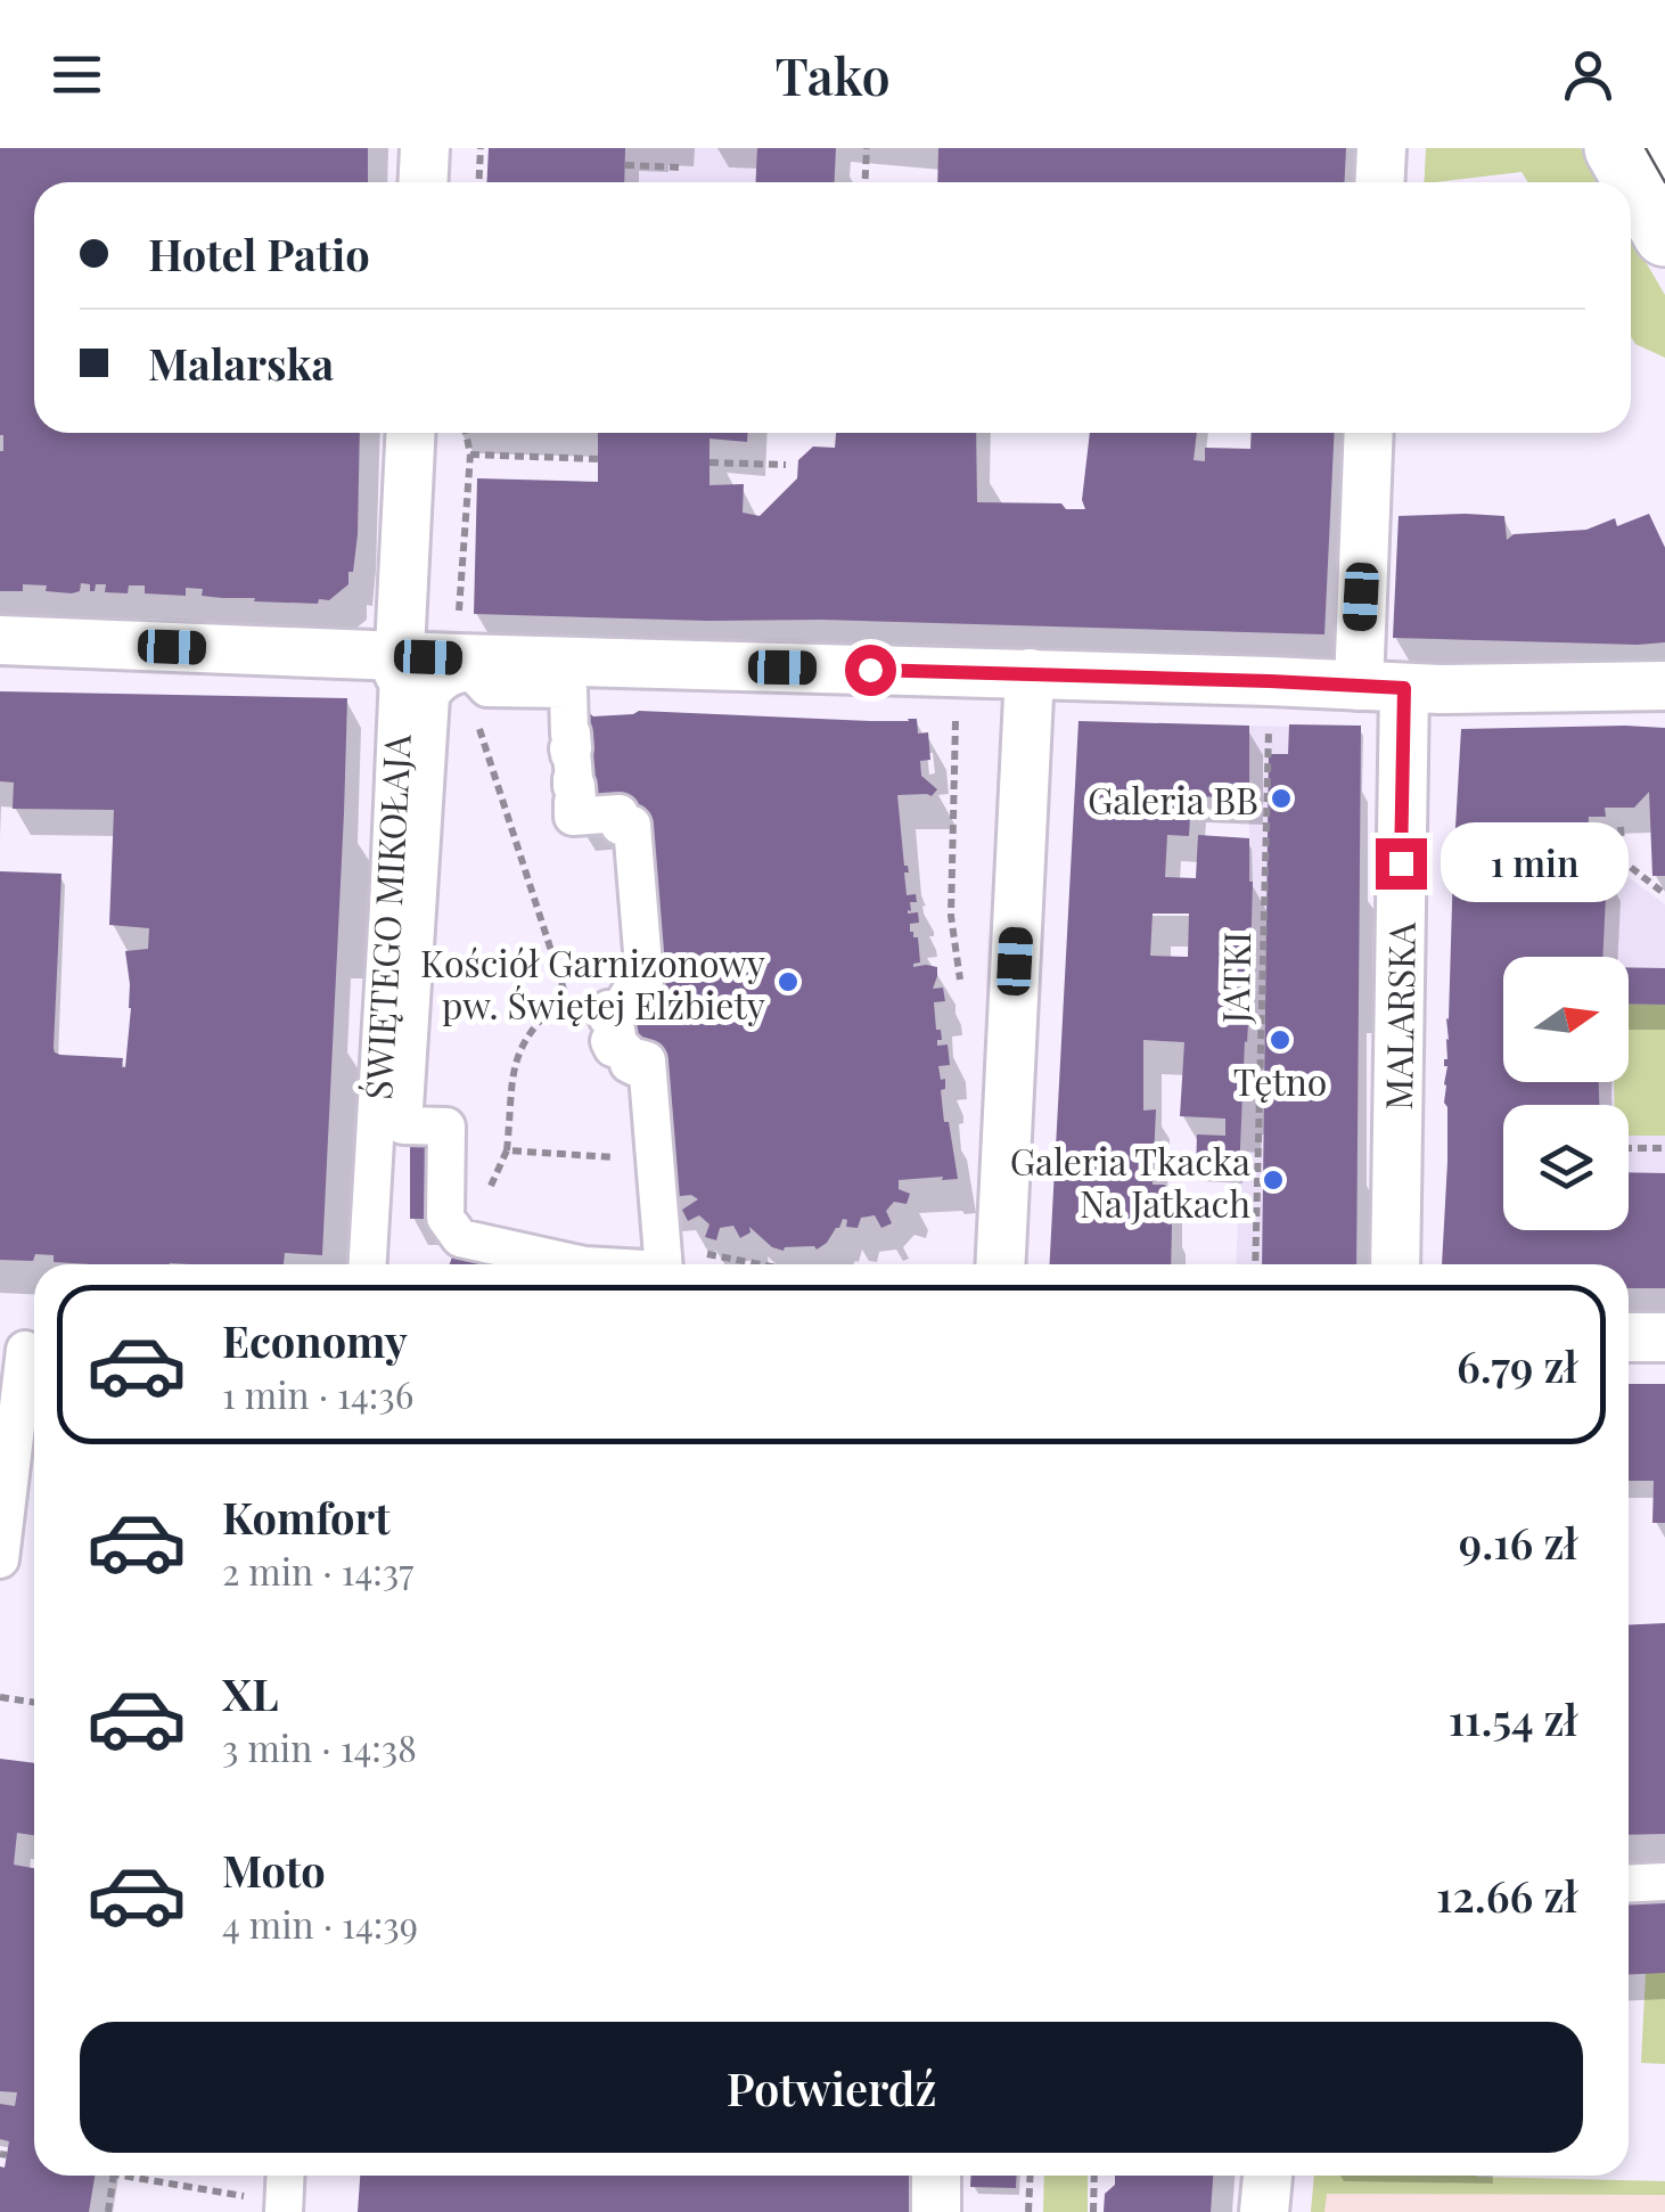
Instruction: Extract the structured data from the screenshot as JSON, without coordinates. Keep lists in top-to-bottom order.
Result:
{
  "streets": {
    "street": ["ŚWIĘTEGO MIKOŁAJA", "MALARSKA"],
    "path": ["JATKI"]
  },
  "places": [
    "Galeria BB",
    "Kościół Garnizonowy pw. Świętej Elżbiety",
    "Tętno",
    "Galeria Tkacka Na Jatkach"
  ],
  "north": "right",
  "page": {
    "header": "Tako",
    "banner": ["Hotel Patio", "Malarska"],
    "bubble": "1 min",
    "list": [
      {
        "name": "Economy",
        "note": "1 min · 14:36",
        "value": "6.79 zł"
      },
      {
        "name": "Komfort",
        "note": "2 min · 14:37",
        "value": "9.16 zł"
      },
      {
        "name": "XL",
        "note": "3 min · 14:38",
        "value": "11.54 zł"
      },
      {
        "name": "Moto",
        "note": "4 min · 14:39",
        "value": "12.66 zł"
      }
    ],
    "buttons": "Potwierdź"
  }
}
